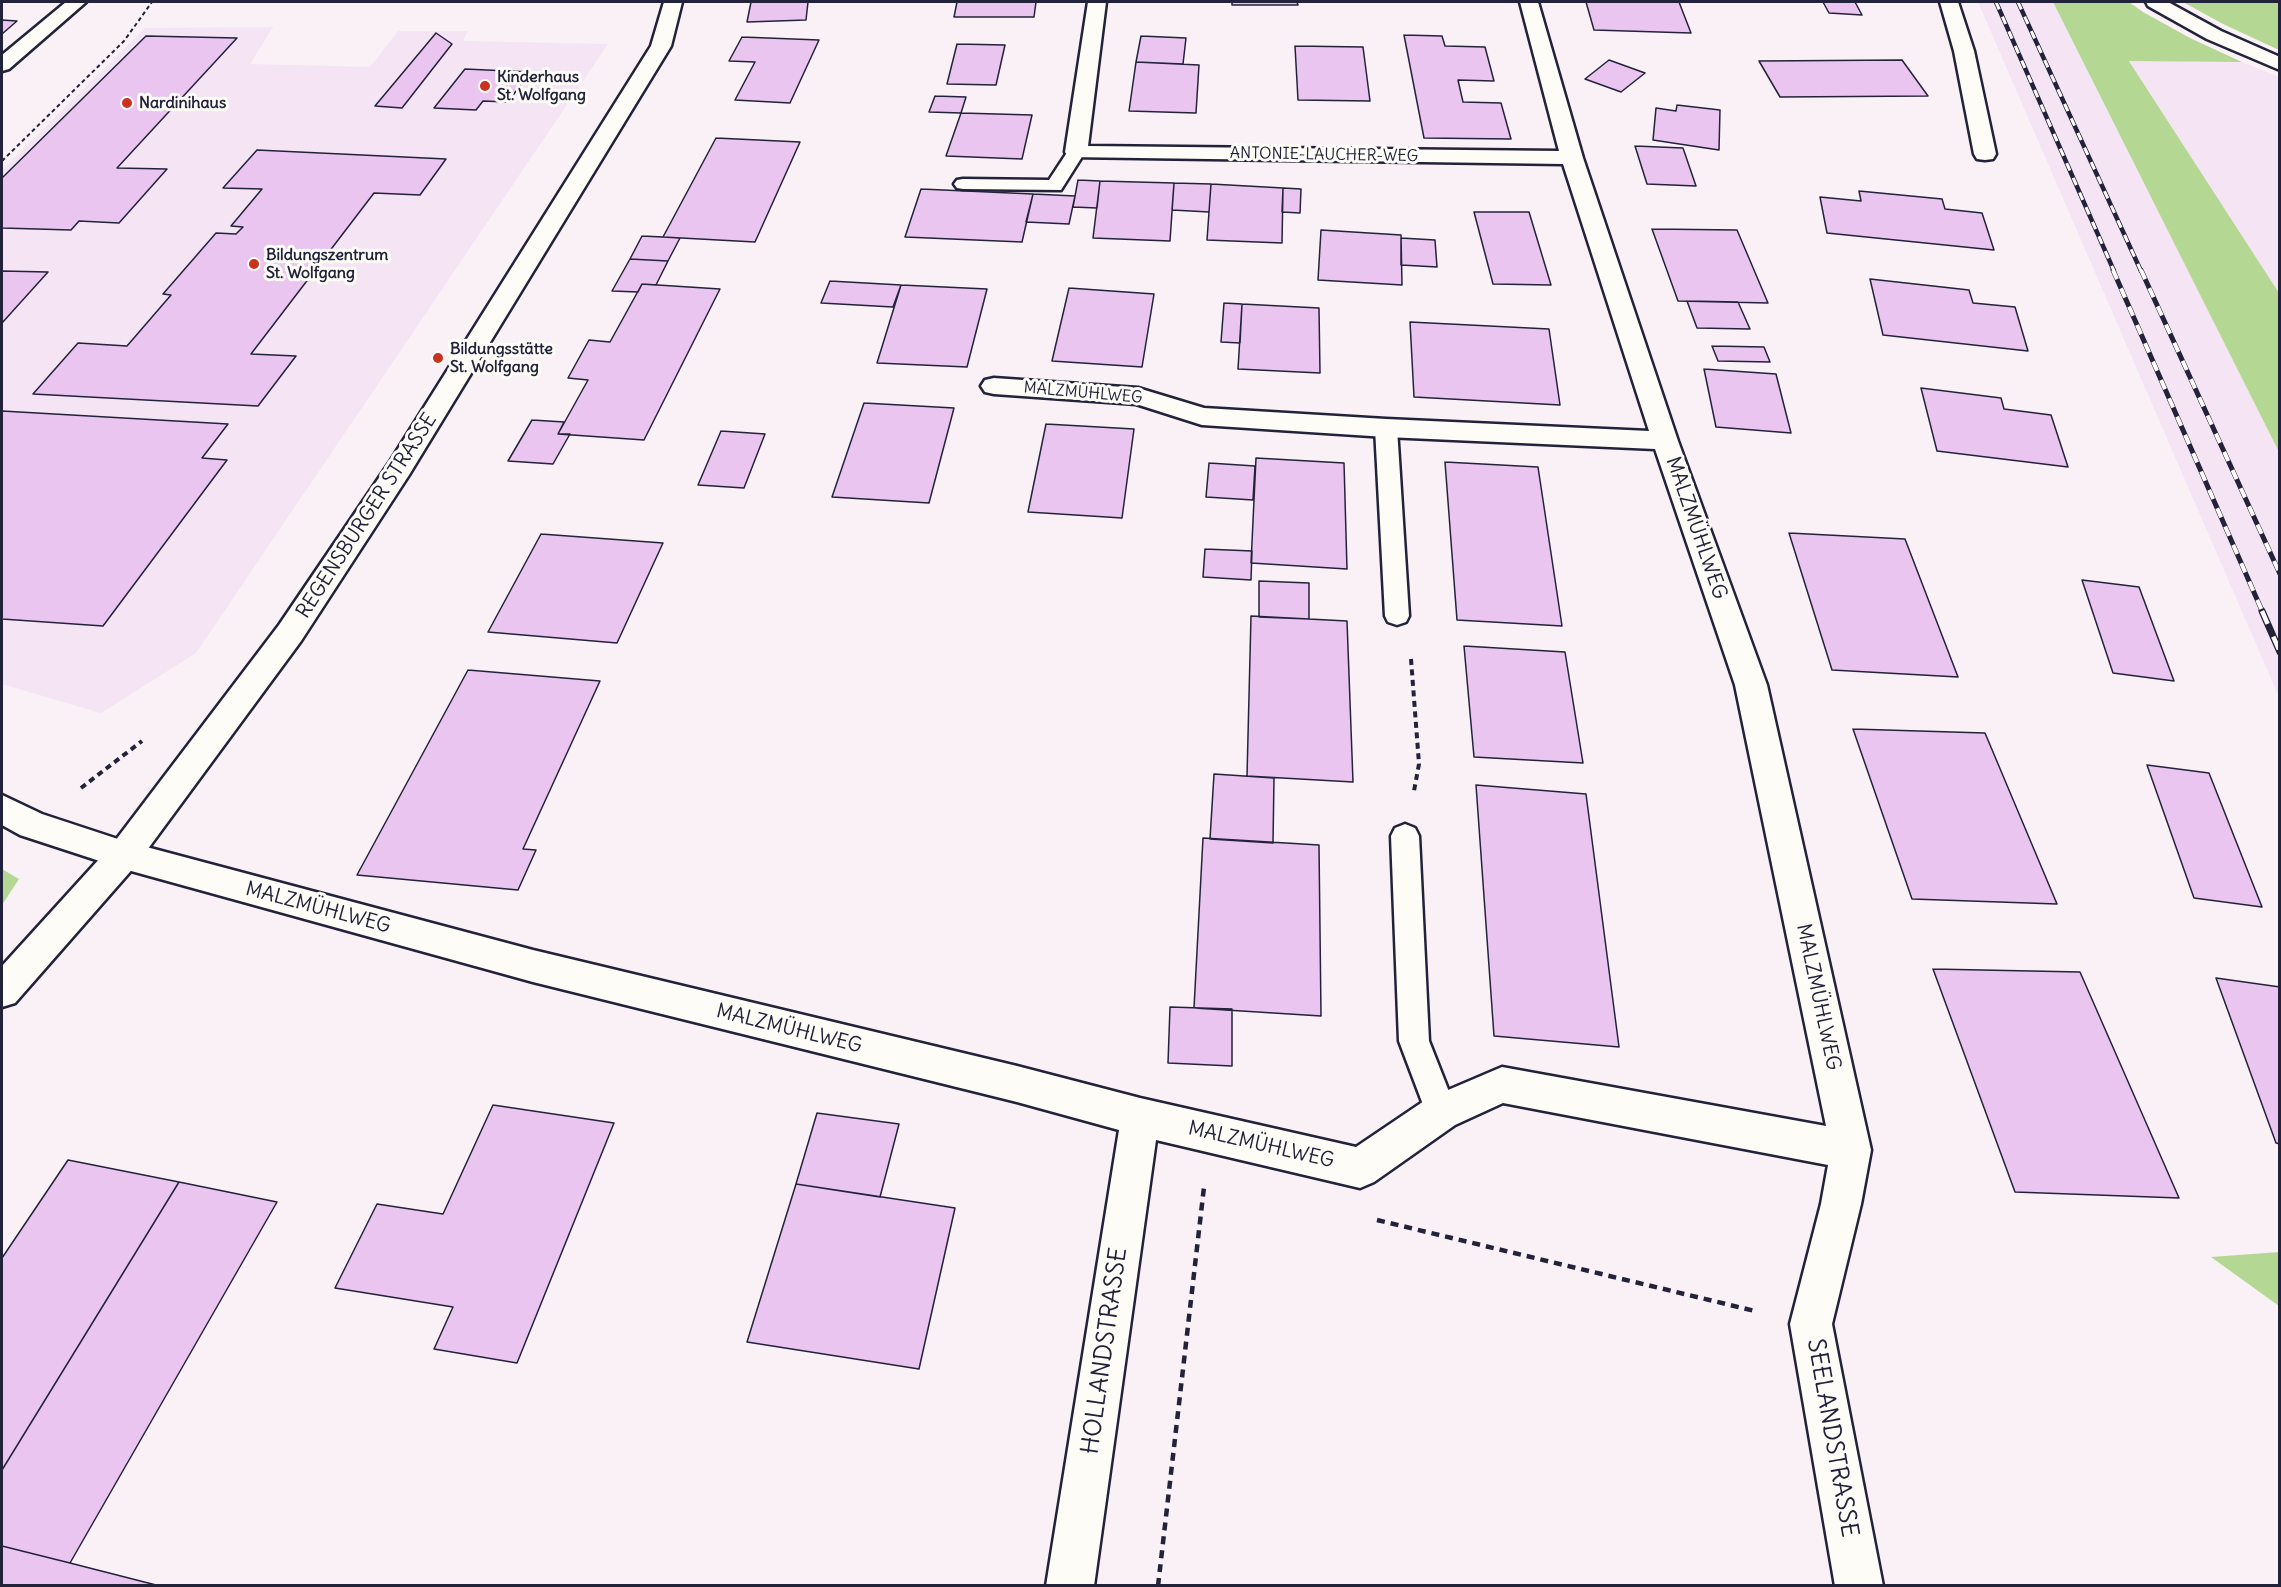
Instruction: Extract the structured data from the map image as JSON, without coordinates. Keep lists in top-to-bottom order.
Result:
{
  "streets": {
    "street": [
      "ANTONIE-LAUCHER-WEG",
      "MALZMÜHLWEG",
      "REGENSBURGER STRASSE",
      "HOLLANDSTRASSE",
      "SEELANDSTRASSE"
    ]
  },
  "crossings": [
    ["ANTONIE-LAUCHER-WEG", "MALZMÜHLWEG"],
    ["MALZMÜHLWEG", "REGENSBURGER STRASSE"],
    ["MALZMÜHLWEG", "HOLLANDSTRASSE"],
    ["MALZMÜHLWEG", "SEELANDSTRASSE"]
  ],
  "places": [
    "Kinderhaus St. Wolfgang",
    "Nardinihaus",
    "Bildungszentrum St. Wolfgang",
    "Bildungsstätte St. Wolfgang"
  ]
}
